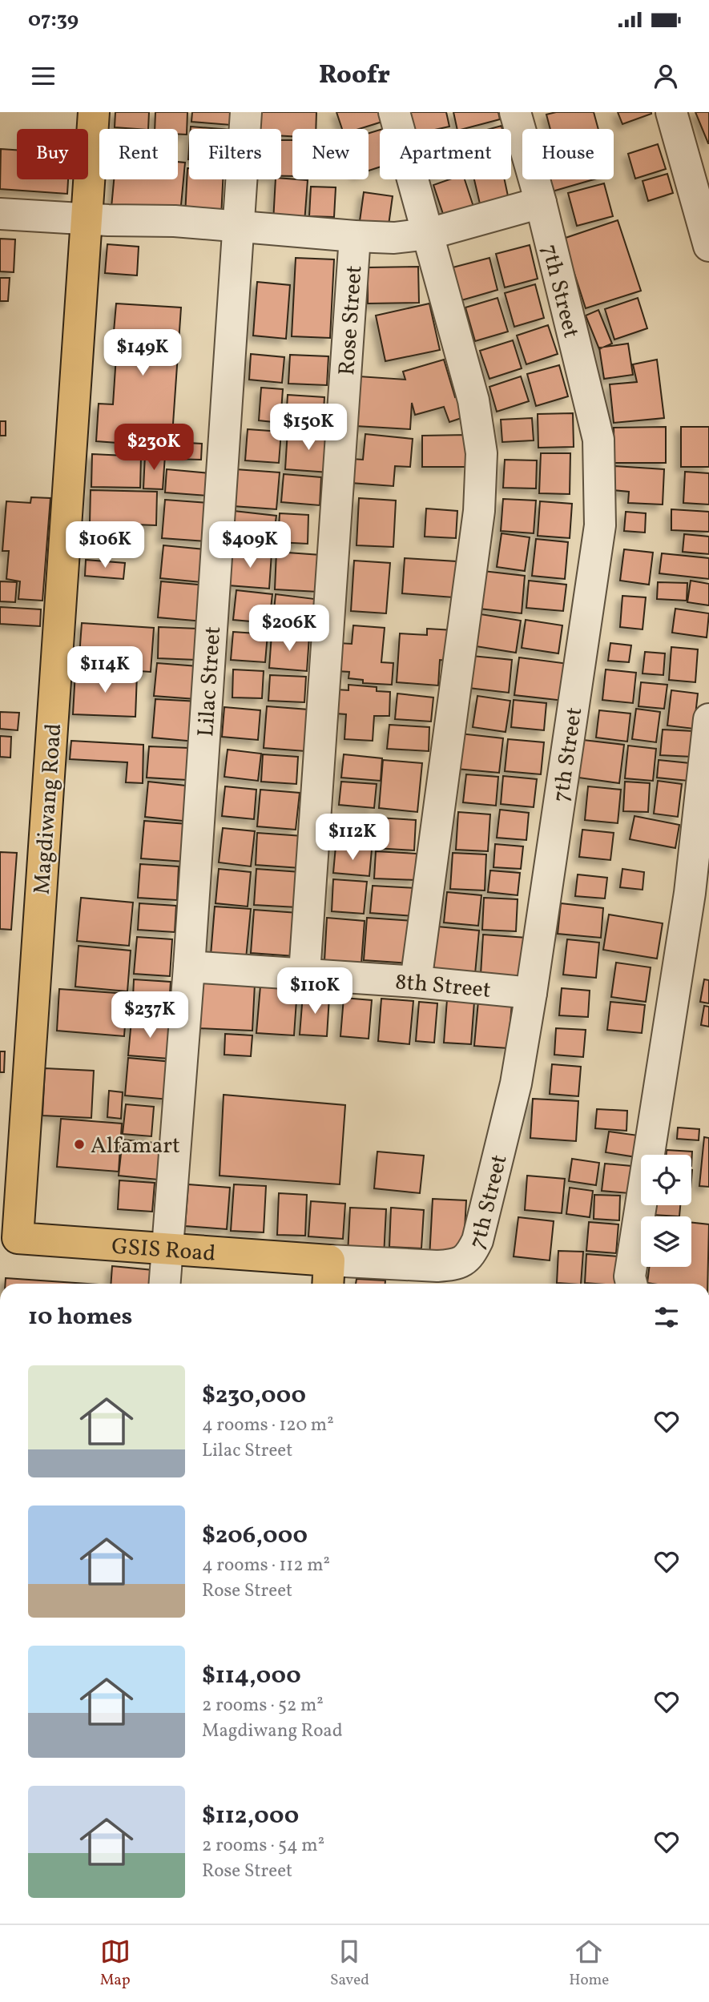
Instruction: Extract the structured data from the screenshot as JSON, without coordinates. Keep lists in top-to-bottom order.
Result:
{
  "streets": {
    "main road": ["Magdiwang Road", "GSIS Road"],
    "street": [
      "7th Street",
      "Rose Street",
      "Lilac Street",
      "8th Street"
    ]
  },
  "crossings": [
    ["7th Street", "8th Street"],
    ["7th Street", "GSIS Road"],
    ["Rose Street", "8th Street"],
    ["Lilac Street", "8th Street"],
    ["Lilac Street", "GSIS Road"],
    ["Magdiwang Road", "GSIS Road"]
  ],
  "places": ["Alfamart"],
  "page": {
    "status": "07:39",
    "header": "Roofr",
    "chip": [
      "Buy",
      "Rent",
      "Filters",
      "New",
      "Apartment",
      "House"
    ],
    "price": [
      "$149K",
      "$150K",
      "$230K",
      "$106K",
      "$409K",
      "$206K",
      "$114K",
      "$112K",
      "$110K",
      "$237K"
    ],
    "heading": "10 homes",
    "list": [
      {
        "name": "$230,000",
        "note": "4 rooms · 120 m² · Lilac Street"
      },
      {
        "name": "$206,000",
        "note": "4 rooms · 112 m² · Rose Street"
      },
      {
        "name": "$114,000",
        "note": "2 rooms · 52 m² · Magdiwang Road"
      },
      {
        "name": "$112,000",
        "note": "2 rooms · 54 m² · Rose Street"
      }
    ],
    "tabs": ["Map", "Saved", "Home"]
  }
}
